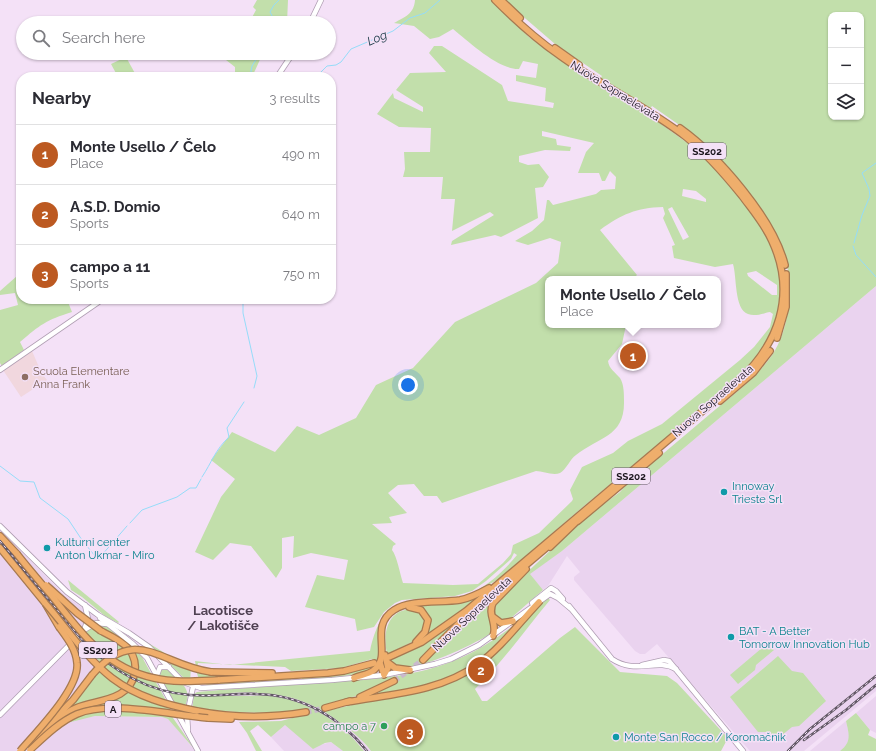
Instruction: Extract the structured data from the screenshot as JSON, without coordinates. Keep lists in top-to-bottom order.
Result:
{
  "streets": {
    "highway": ["Nuova Sopraelevata", "SS202", "A"]
  },
  "crossings": [
    ["SS202", "A"]
  ],
  "districts": ["Lacotisce / Lakotišče"],
  "water": ["Log"],
  "places": [
    "Scuola Elementare Anna Frank",
    "Innoway Trieste Srl",
    "Kulturni center Anton Ukmar - Miro",
    "BAT - A Better Tomorrow Innovation Hub",
    "campo a 7",
    "Monte San Rocco / Koromačnik"
  ],
  "page": {
    "map_buttons": ["+", "−"],
    "search": "Search here",
    "heading": ["Nearby", "3 results"],
    "list": [
      {
        "mark": "1",
        "name": "Monte Usello / Čelo",
        "note": "Place",
        "value": "490 m"
      },
      {
        "mark": "2",
        "name": "A.S.D. Domio",
        "note": "Sports",
        "value": "640 m"
      },
      {
        "mark": "3",
        "name": "campo a 11",
        "note": "Sports",
        "value": "750 m"
      }
    ],
    "popup": ["Monte Usello / Čelo", "Place"],
    "pins": ["1", "2", "3"]
  }
}
